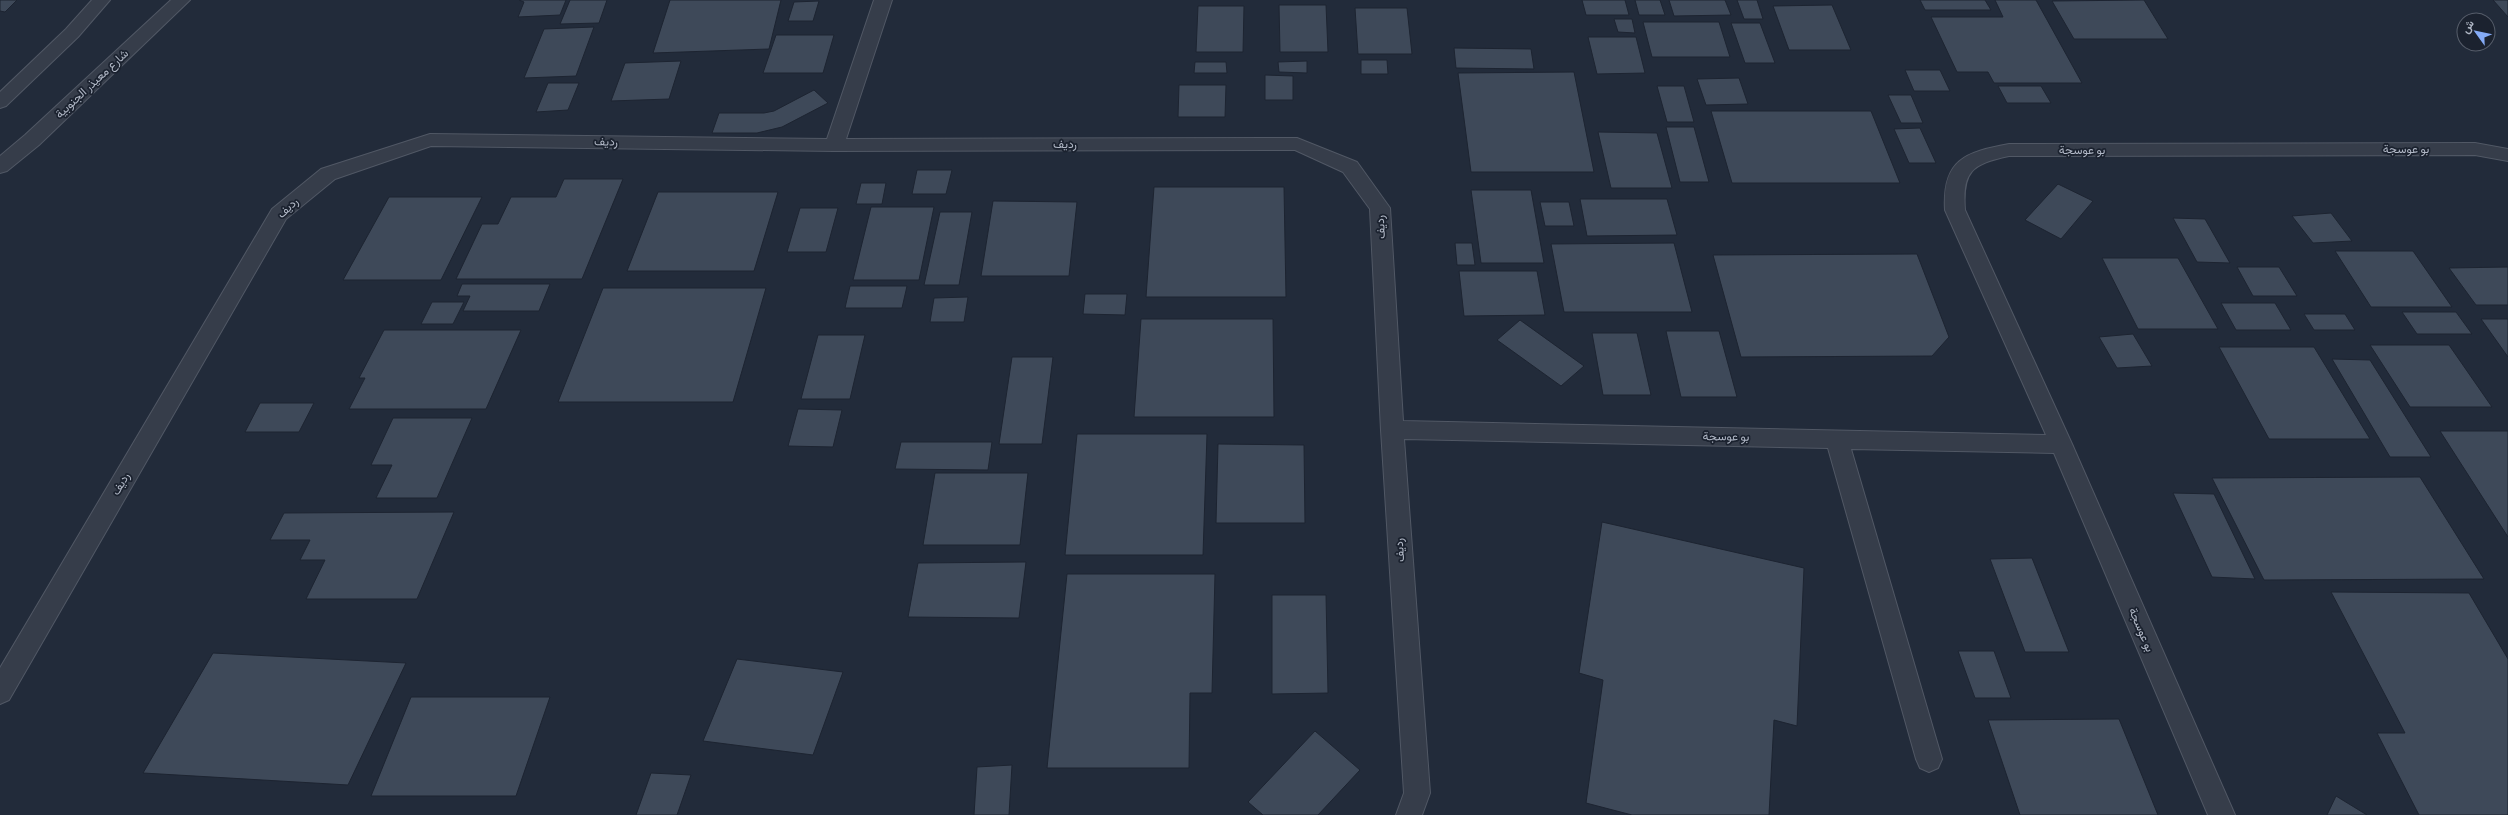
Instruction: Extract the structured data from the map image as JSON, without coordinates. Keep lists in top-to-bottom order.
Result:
{
  "streets": {
    "street": ["شارع معيذر الجنوبية", "رديف", "بو عوسجة"]
  },
  "crossings": [
    ["رديف", "بو عوسجة"]
  ],
  "north": "top left"
}
